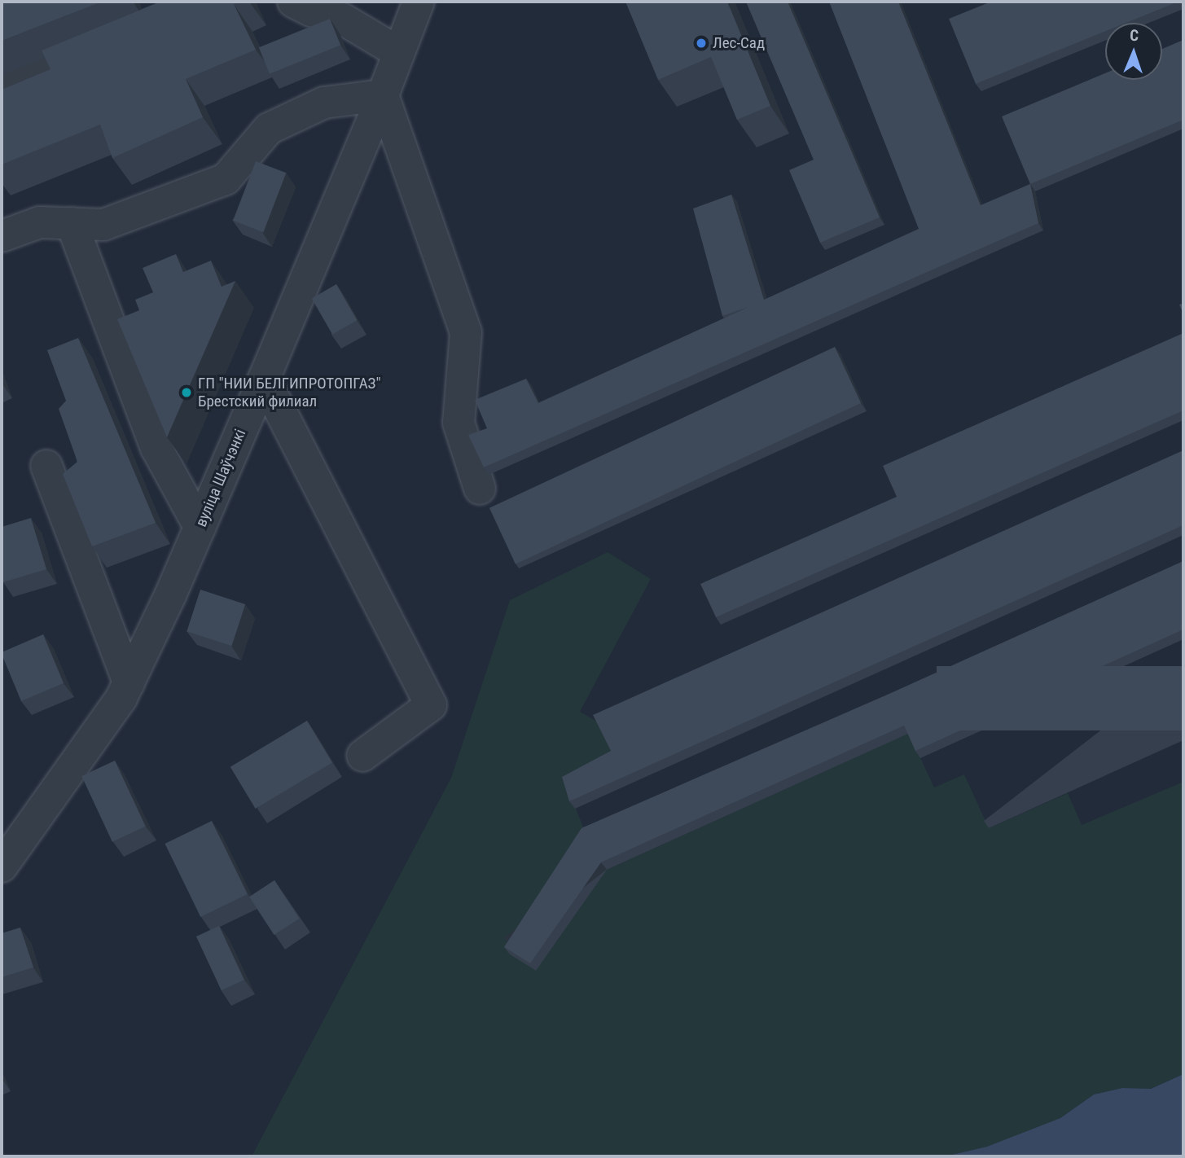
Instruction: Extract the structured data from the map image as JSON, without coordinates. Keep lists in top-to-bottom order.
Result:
{
  "streets": {
    "street": ["вуліца Шаўчэнкі"]
  },
  "places": ["Лес-Сад", "ГП \"НИИ БЕЛГИПРОТОПГАЗ\" Брестский филиал"],
  "north": "top"
}
